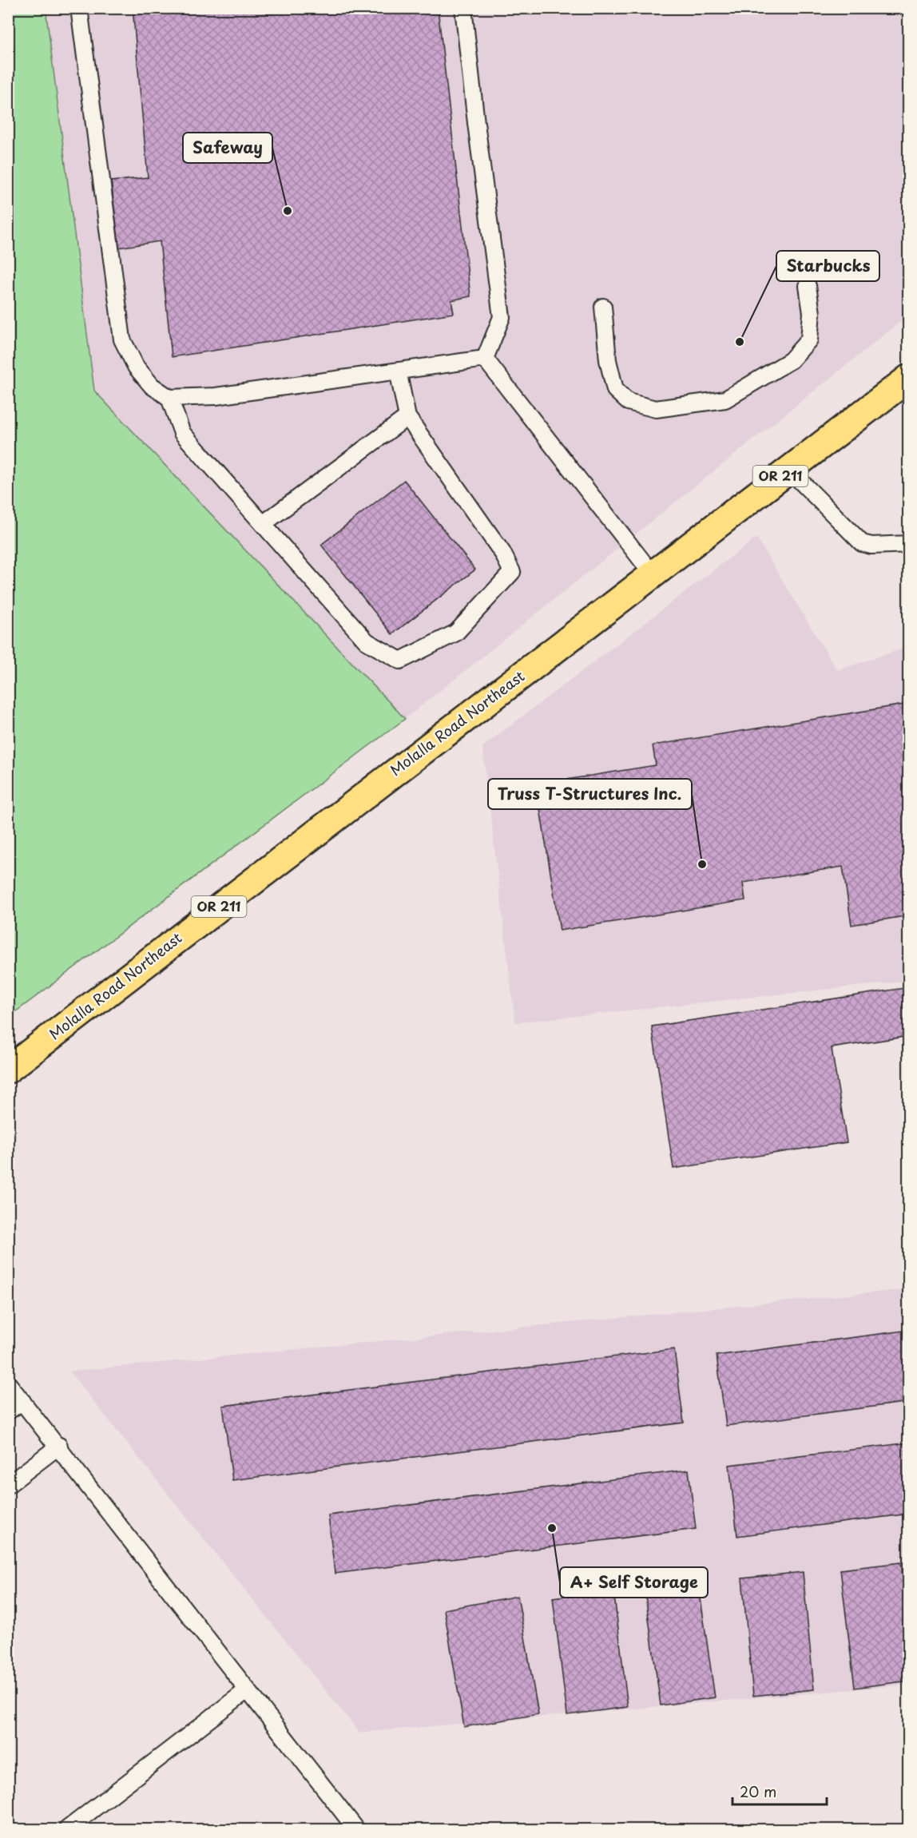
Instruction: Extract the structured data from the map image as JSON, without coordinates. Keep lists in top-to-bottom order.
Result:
{
  "streets": {
    "main road": ["OR 211", "Molalla Road Northeast"]
  },
  "places": [
    "Safeway",
    "Starbucks",
    "Truss T-Structures Inc.",
    "A+ Self Storage"
  ],
  "scale_bar": "20 m"
}
